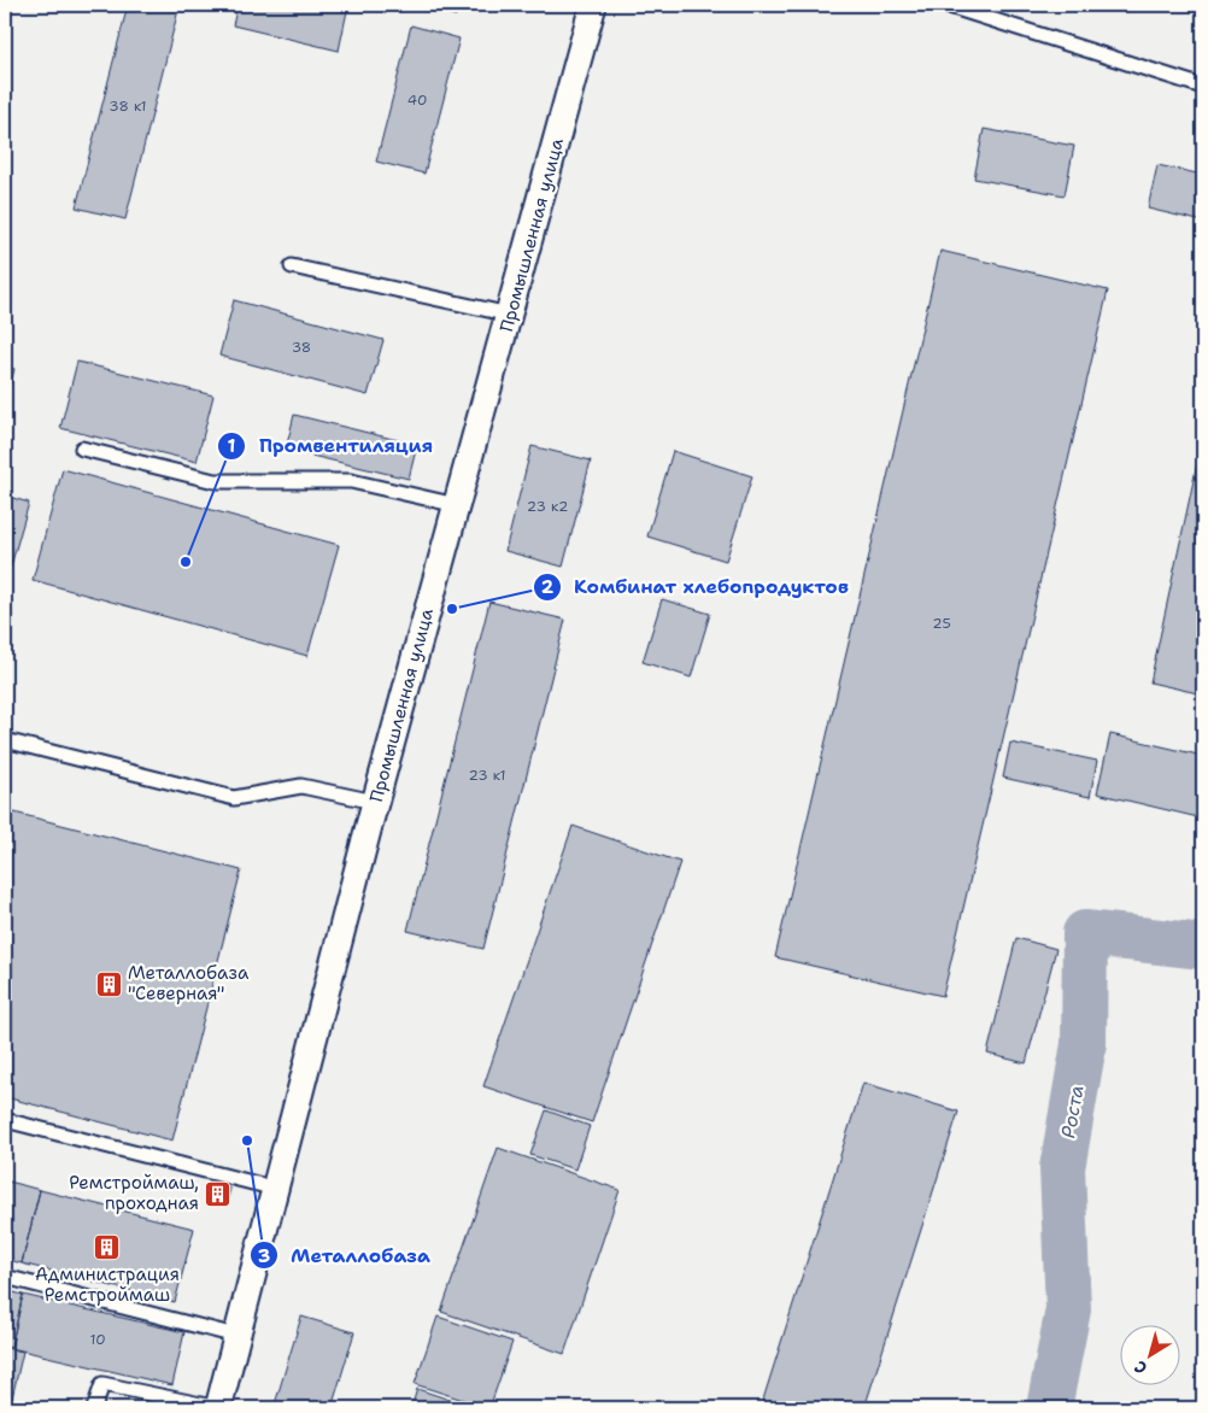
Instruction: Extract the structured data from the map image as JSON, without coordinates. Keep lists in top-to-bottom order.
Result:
{
  "streets": {
    "street": ["Промышленная улица"]
  },
  "water": ["Роста"],
  "places": {
    "other": ["Промвентиляция", "Комбинат хлебопродуктов", "Металлобаза"],
    "building": ["Металлобаза \"Северная\"", "Ремстроймаш, проходная", "Администрация Ремстроймаш"]
  },
  "house_numbers": [
    "40",
    "38 к1",
    "38",
    "23 к2",
    "25",
    "23 к1",
    "10"
  ],
  "north": "bottom left"
}
